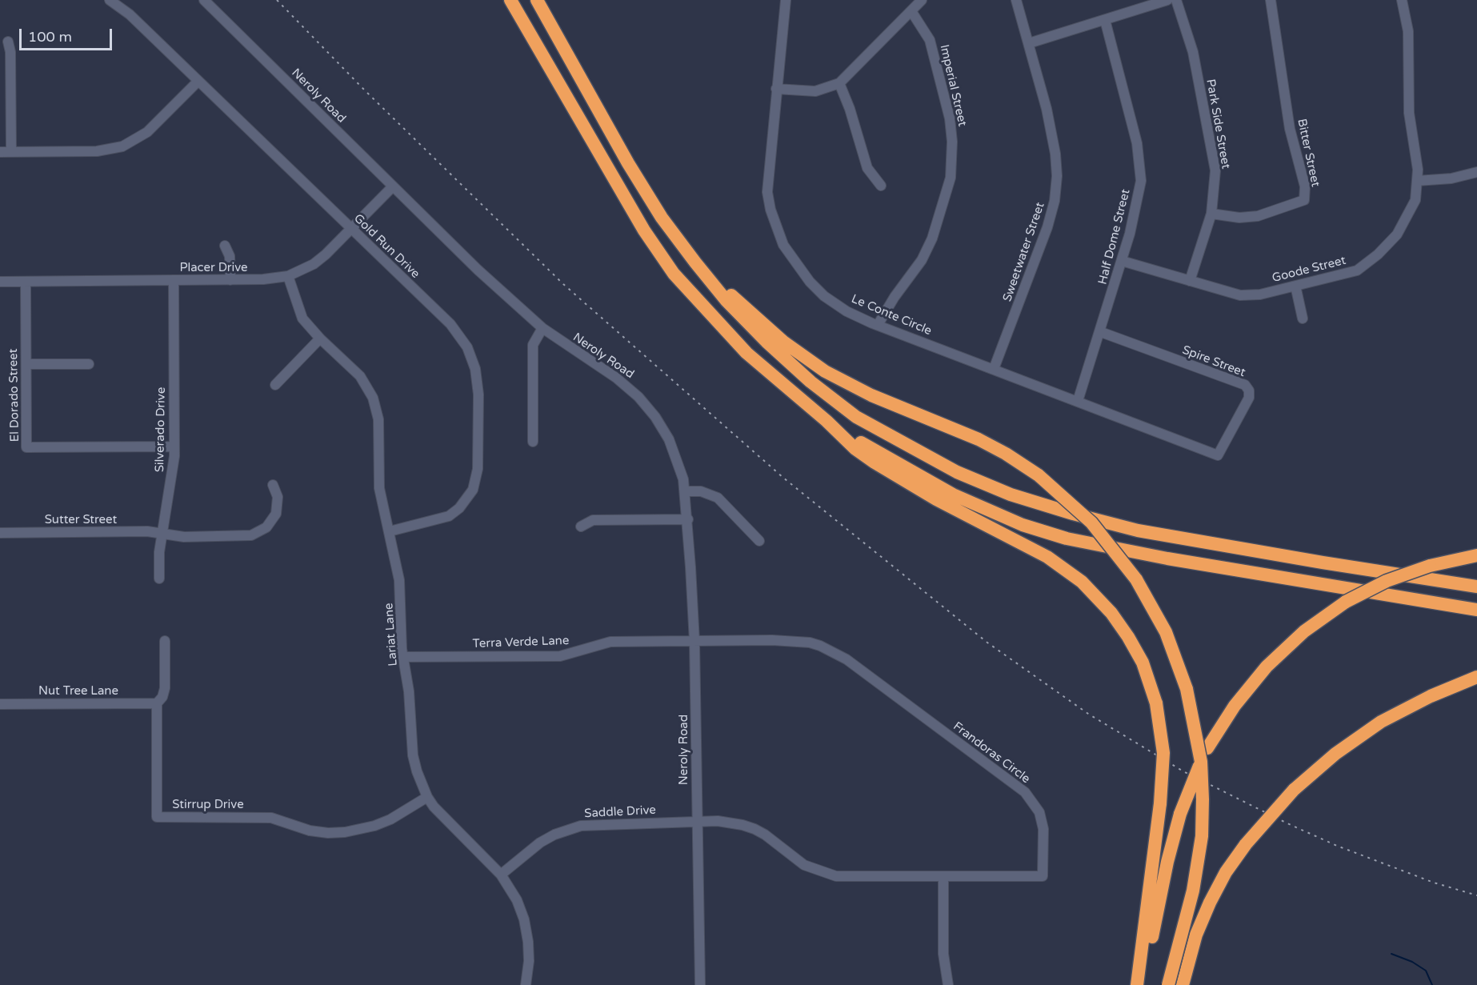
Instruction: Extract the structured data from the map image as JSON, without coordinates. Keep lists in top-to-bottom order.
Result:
{
  "streets": {
    "street": [
      "Imperial Street",
      "Neroly Road",
      "Park Side Street",
      "Bitter Street",
      "Half Dome Street",
      "Gold Run Drive",
      "Sweetwater Street",
      "Placer Drive",
      "Goode Street",
      "Le Conte Circle",
      "Spire Street",
      "El Dorado Street",
      "Silverado Drive",
      "Sutter Street",
      "Lariat Lane",
      "Terra Verde Lane",
      "Nut Tree Lane",
      "Frandoras Circle",
      "Stirrup Drive",
      "Saddle Drive"
    ]
  },
  "crossings": [
    ["Imperial Street", "Le Conte Circle"],
    ["Neroly Road", "Placer Drive"],
    ["Neroly Road", "Terra Verde Lane"],
    ["Neroly Road", "Frandoras Circle"],
    ["Neroly Road", "Saddle Drive"],
    ["Park Side Street", "Bitter Street"],
    ["Park Side Street", "Goode Street"],
    ["Half Dome Street", "Goode Street"],
    ["Half Dome Street", "Le Conte Circle"],
    ["Half Dome Street", "Spire Street"],
    ["Gold Run Drive", "Placer Drive"],
    ["Gold Run Drive", "Lariat Lane"],
    ["Sweetwater Street", "Le Conte Circle"],
    ["Placer Drive", "El Dorado Street"],
    ["Placer Drive", "Silverado Drive"],
    ["Placer Drive", "Lariat Lane"],
    ["Le Conte Circle", "Spire Street"],
    ["El Dorado Street", "Silverado Drive"],
    ["Silverado Drive", "Sutter Street"],
    ["Lariat Lane", "Terra Verde Lane"],
    ["Lariat Lane", "Stirrup Drive"],
    ["Lariat Lane", "Saddle Drive"],
    ["Terra Verde Lane", "Frandoras Circle"],
    ["Nut Tree Lane", "Stirrup Drive"],
    ["Frandoras Circle", "Saddle Drive"]
  ],
  "scale_bar": "100 m"
}
